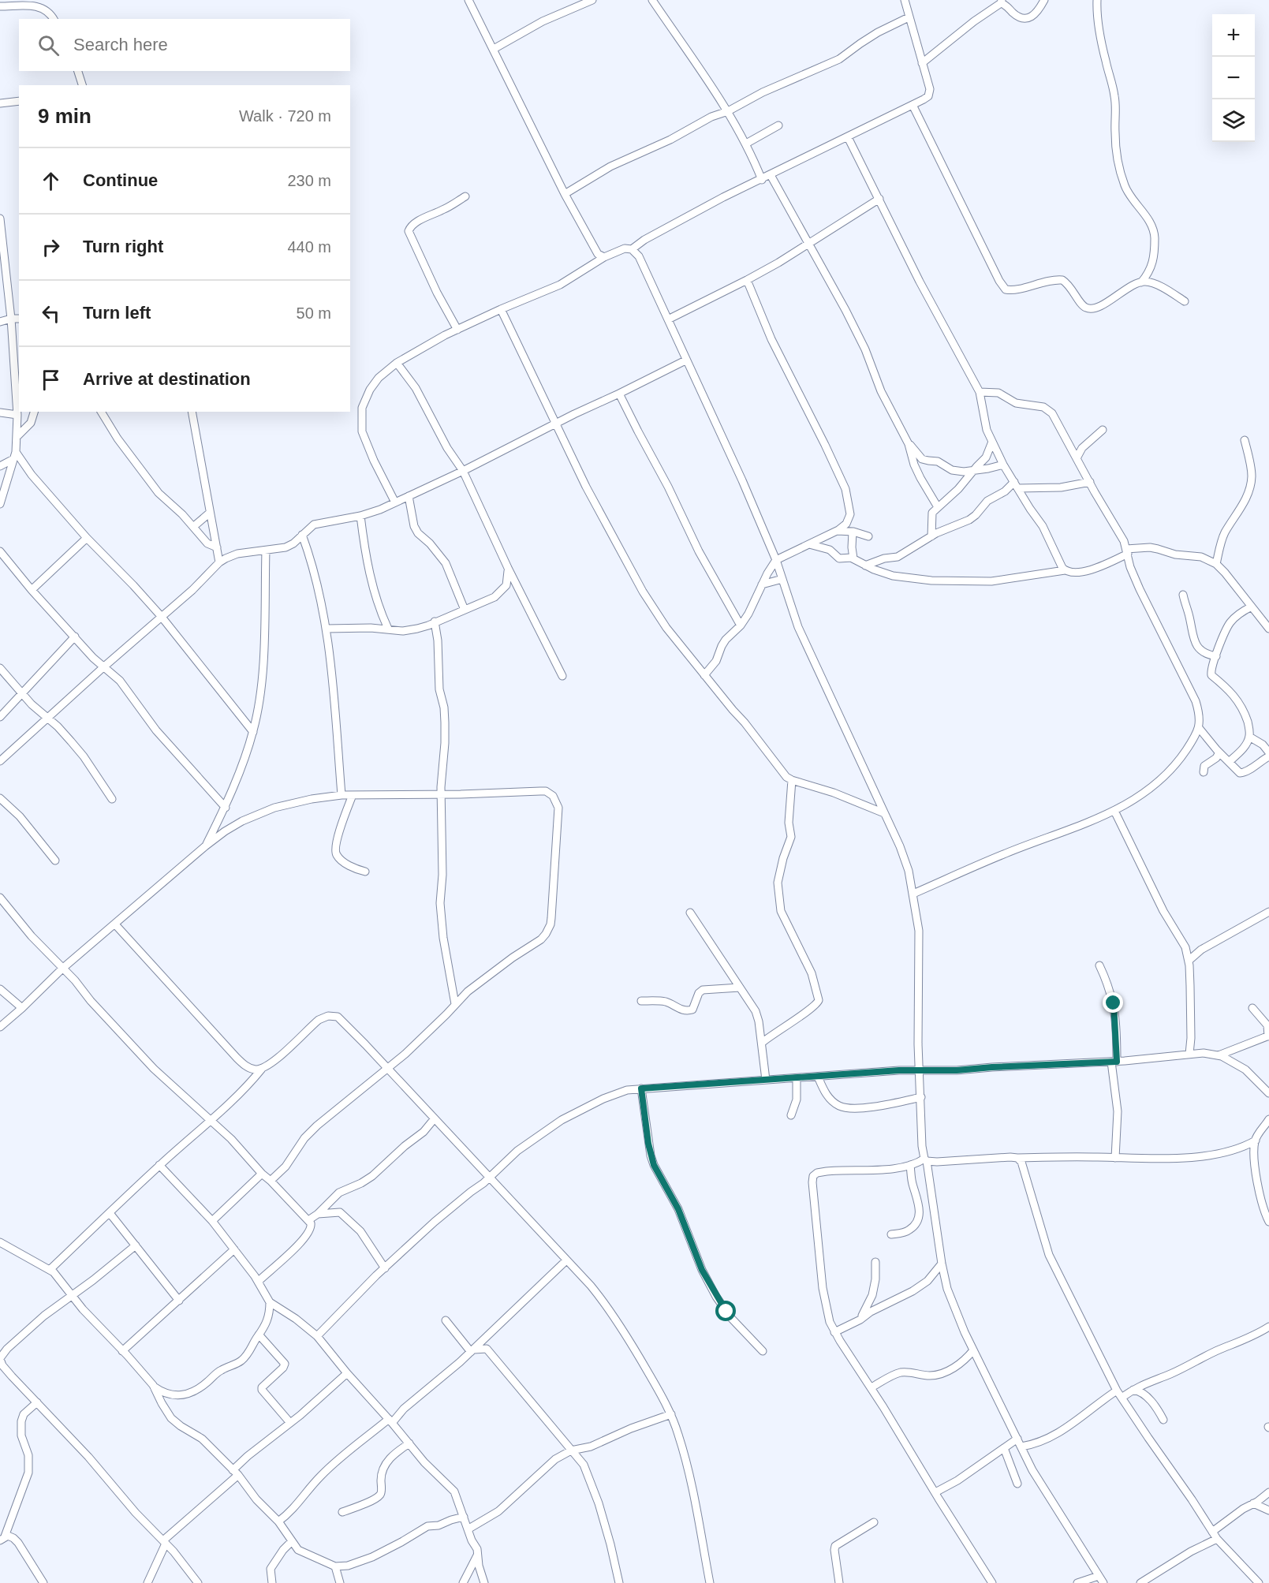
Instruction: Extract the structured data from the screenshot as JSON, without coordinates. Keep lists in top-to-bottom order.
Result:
{
  "page": {
    "map_buttons": ["+", "−"],
    "search": "Search here",
    "heading": ["9 min", "Walk · 720 m"],
    "list": [
      ["Continue", "230 m"],
      ["Turn right", "440 m"],
      ["Turn left", "50 m"],
      "Arrive at destination"
    ]
  }
}
